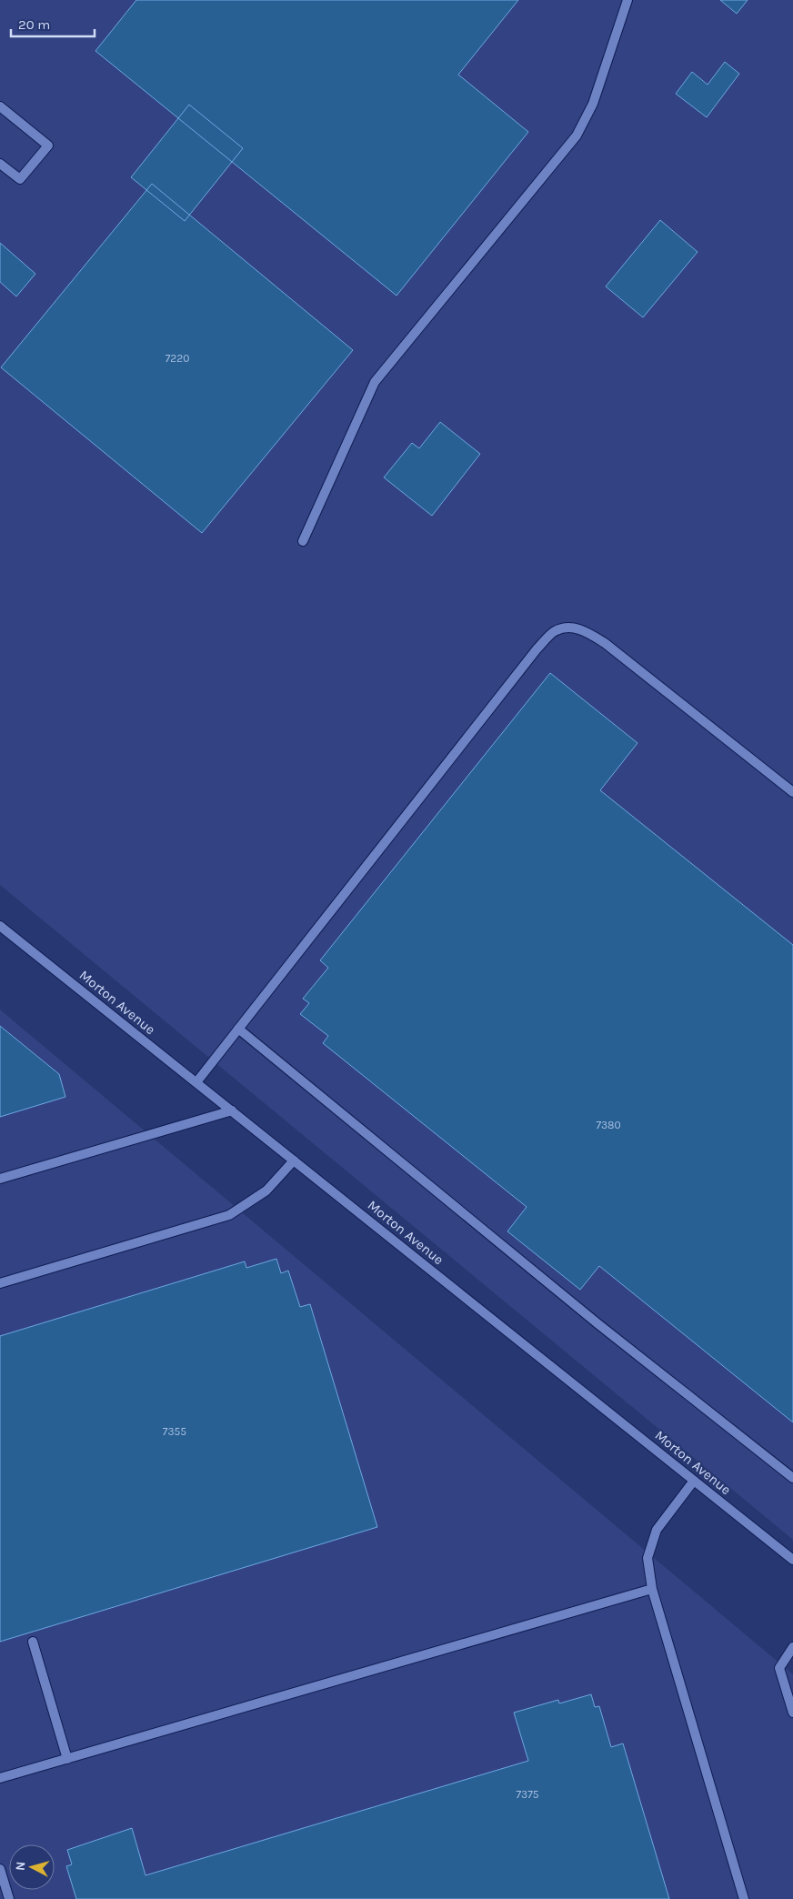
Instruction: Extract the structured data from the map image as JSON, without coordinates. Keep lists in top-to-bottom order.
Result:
{
  "streets": {
    "street": ["Morton Avenue"]
  },
  "house_numbers": [
    "7220",
    "7380",
    "7355",
    "7375"
  ],
  "scale_bar": "20 m",
  "north": "left"
}
